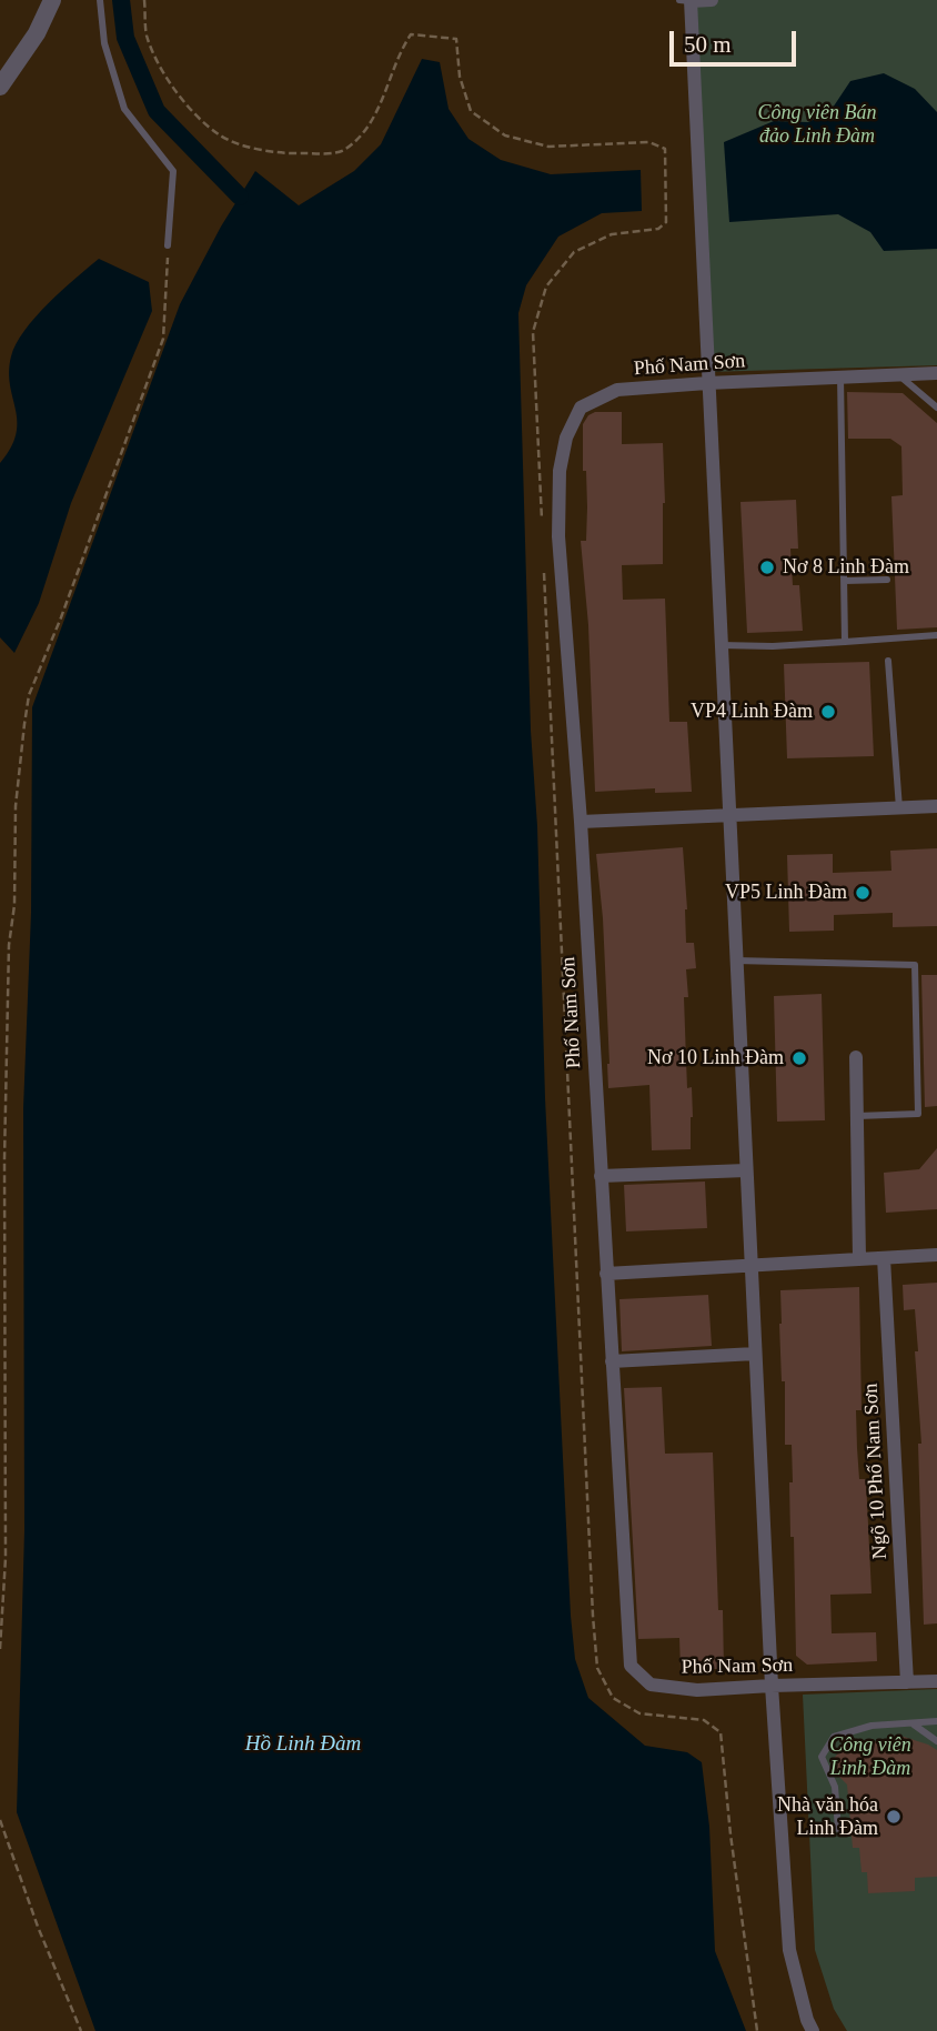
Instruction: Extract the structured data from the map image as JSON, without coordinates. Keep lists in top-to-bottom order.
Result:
{
  "streets": {
    "street": ["Phố Nam Sơn", "Ngõ 10 Phố Nam Sơn"]
  },
  "crossings": [
    ["Phố Nam Sơn", "Ngõ 10 Phố Nam Sơn"]
  ],
  "water": ["Hồ Linh Đàm"],
  "parks": ["Công viên Bán đảo Linh Đàm", "Công viên Linh Đàm"],
  "places": [
    "Nơ 8 Linh Đàm",
    "VP4 Linh Đàm",
    "VP5 Linh Đàm",
    "Nơ 10 Linh Đàm",
    "Nhà văn hóa Linh Đàm"
  ],
  "scale_bar": "50 m"
}
